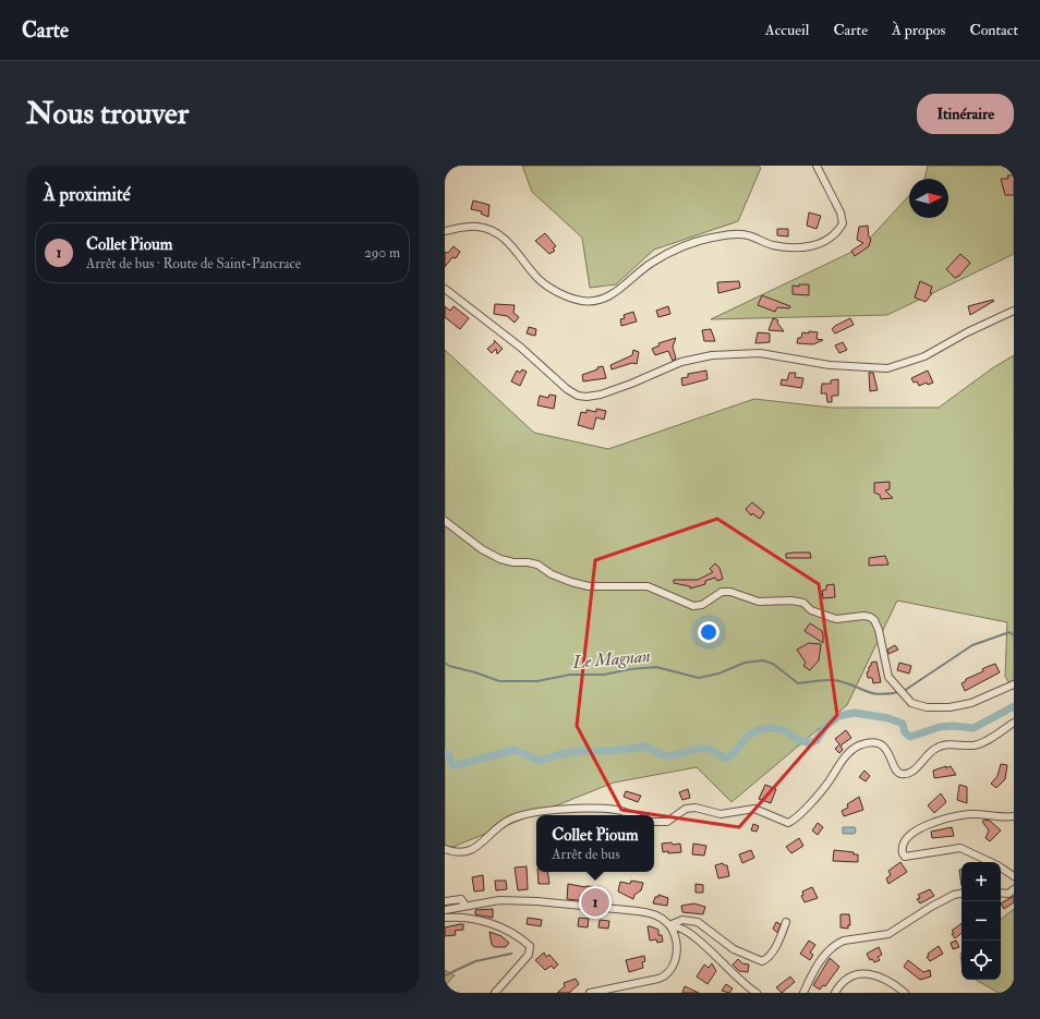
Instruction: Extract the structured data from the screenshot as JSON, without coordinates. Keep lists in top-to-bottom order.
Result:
{
  "water": ["Le Magnan"],
  "north": "right",
  "page": {
    "header": "Carte",
    "nav": [
      "Accueil",
      "Carte",
      "À propos",
      "Contact"
    ],
    "buttons": "Itinéraire",
    "title": "Nous trouver",
    "heading": "À proximité",
    "list": [
      {
        "mark": "1",
        "name": "Collet Pioum",
        "note": "Arrêt de bus · Route de Saint-Pancrace",
        "value": "290 m"
      }
    ],
    "popup": ["Collet Pioum", "Arrêt de bus"],
    "map_buttons": ["+", "−"],
    "pins": "1"
  }
}
